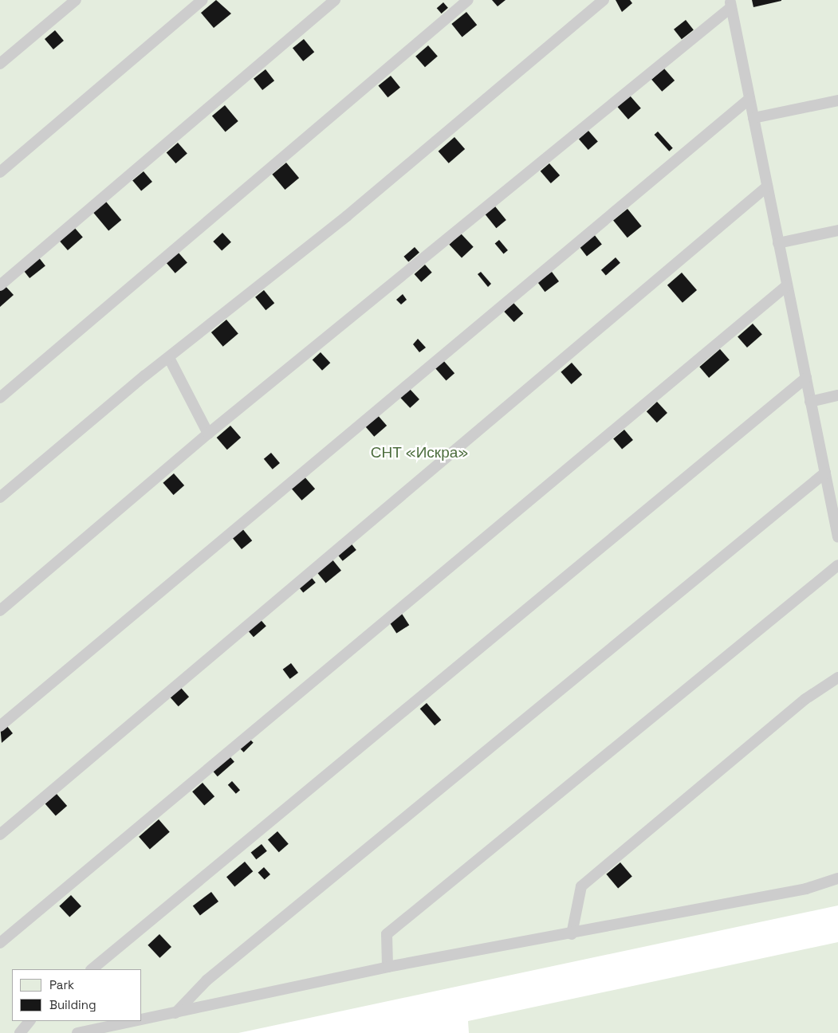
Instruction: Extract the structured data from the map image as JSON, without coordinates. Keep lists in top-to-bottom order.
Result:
{
  "parks": ["СНТ «Искра»"],
  "legend": ["Park", "Building"]
}
